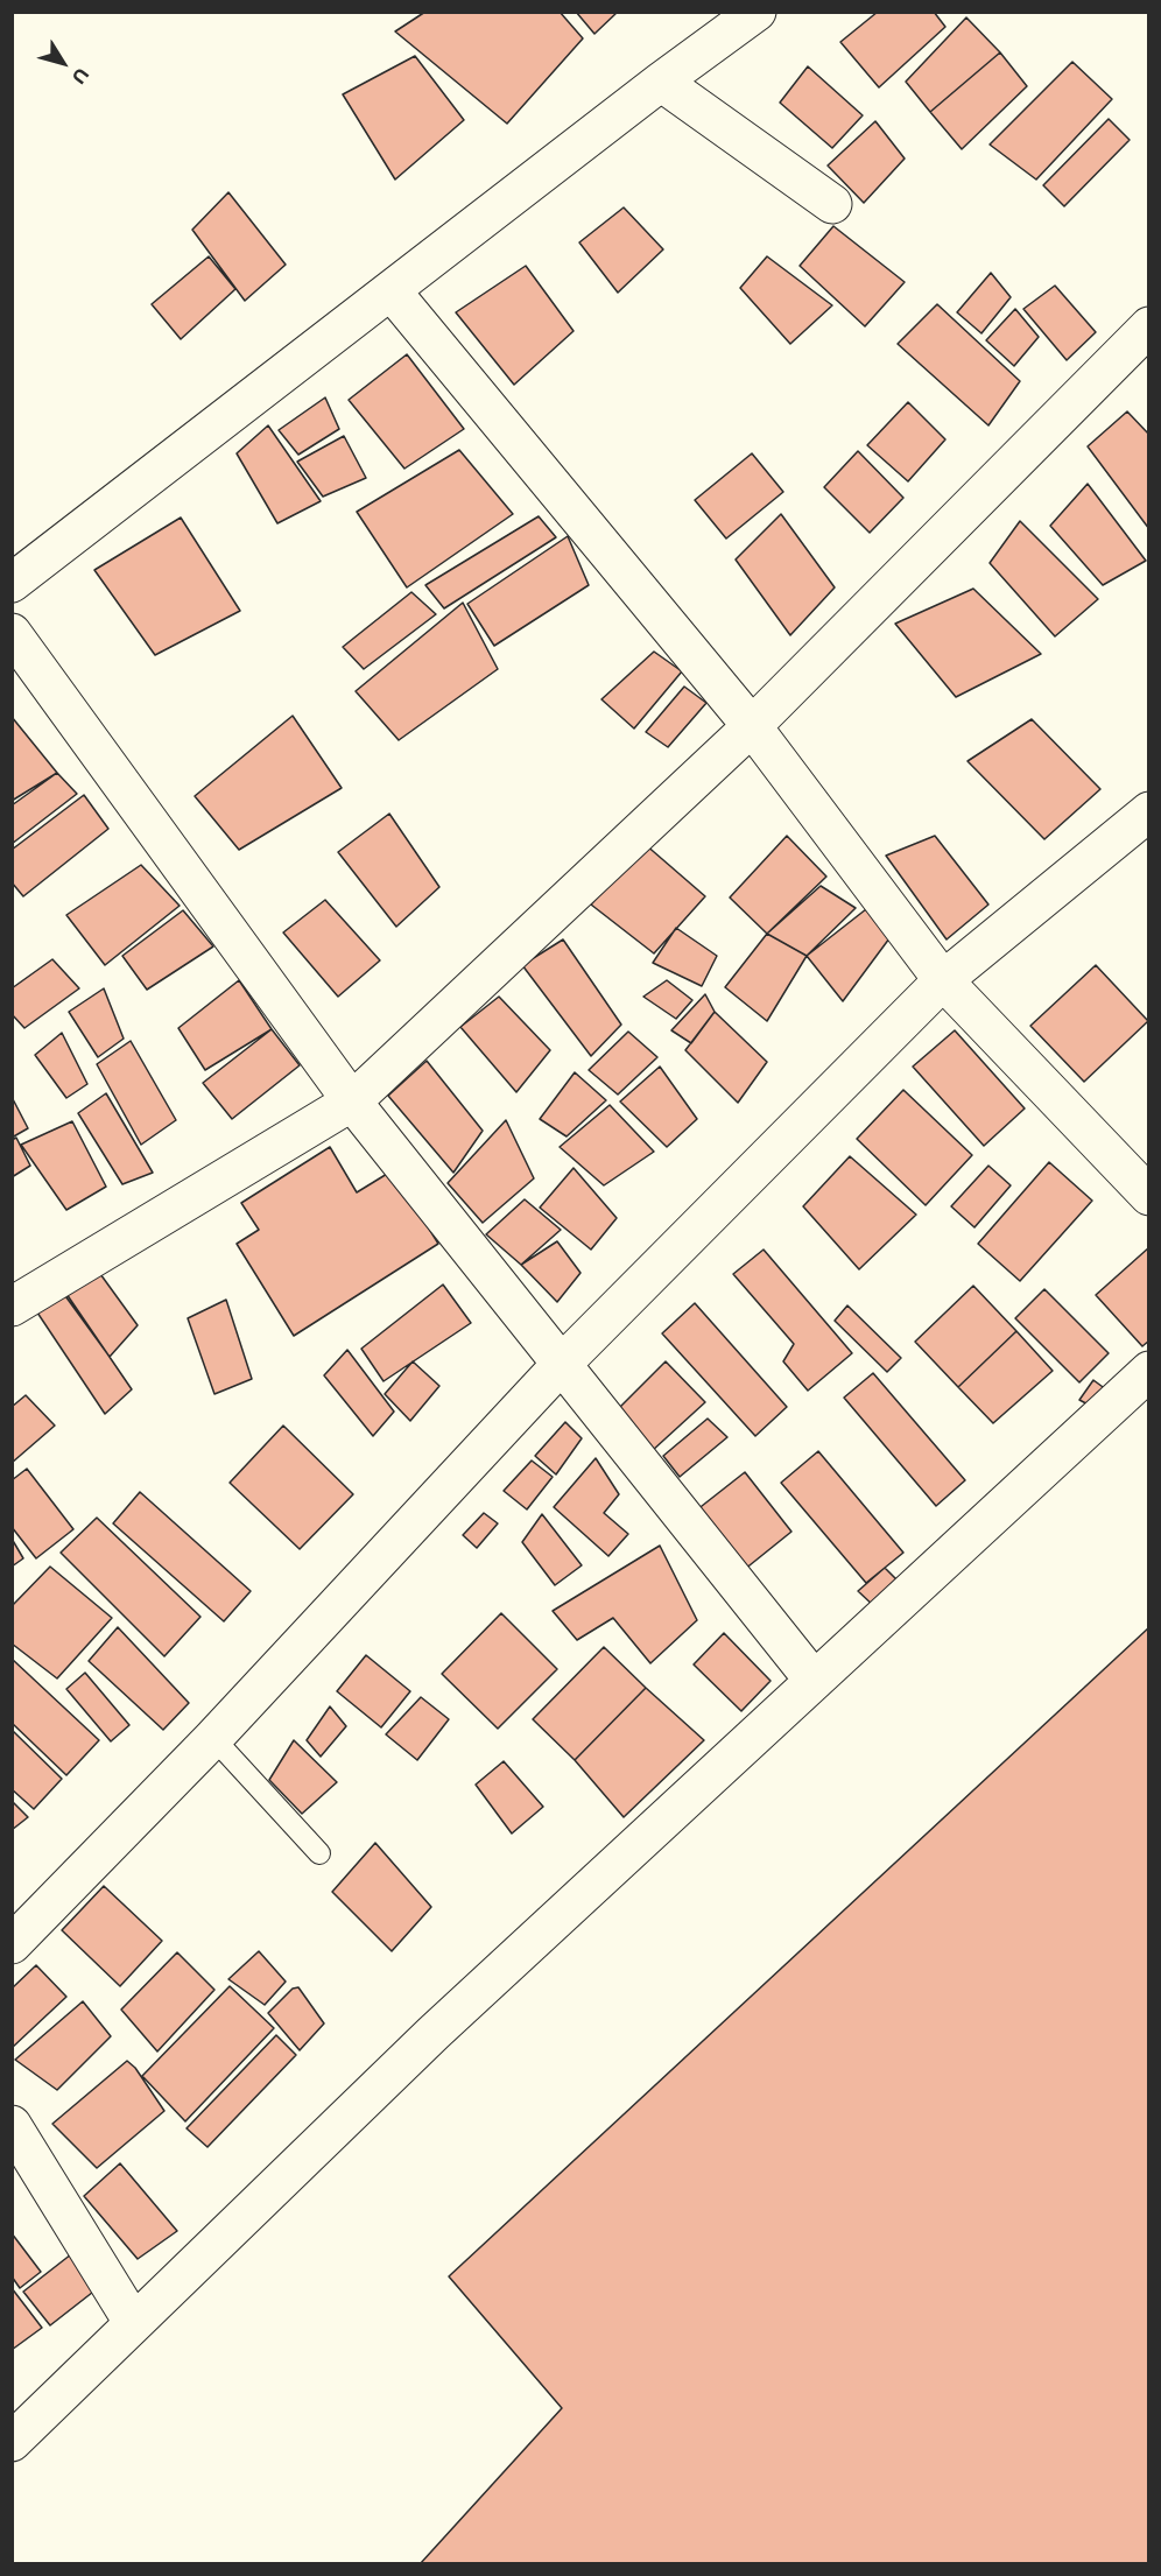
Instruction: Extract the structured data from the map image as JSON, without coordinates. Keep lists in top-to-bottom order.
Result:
{
  "north": "bottom right"
}
